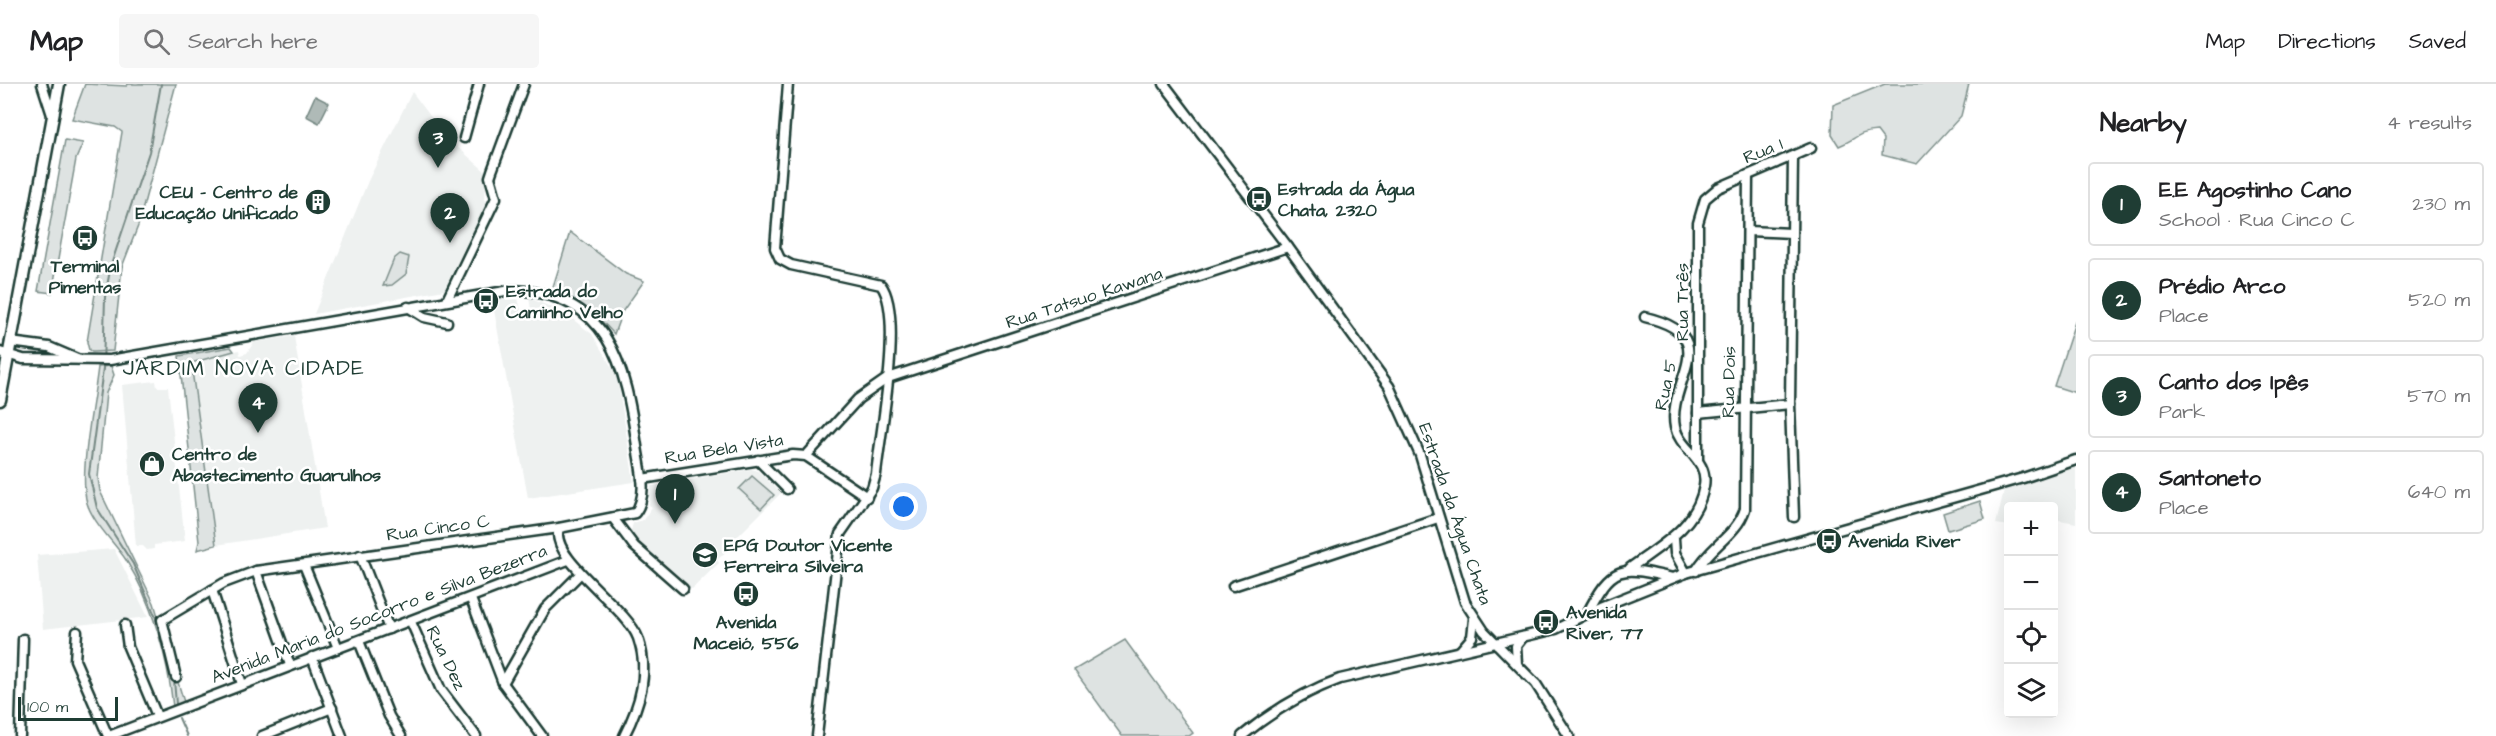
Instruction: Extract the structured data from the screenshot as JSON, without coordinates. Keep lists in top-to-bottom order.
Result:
{
  "streets": {
    "street": [
      "Rua 1",
      "Rua Tatsuo Kawana",
      "Rua Três",
      "Rua Dois",
      "Rua 5",
      "Rua Bela Vista",
      "Estrada da Água Chata",
      "Rua Cinco C",
      "Avenida Maria do Socorro e Silva Bezerra",
      "Rua Dez"
    ]
  },
  "crossings": [
    ["Rua 1", "Rua Três"],
    ["Rua 1", "Rua Dois"],
    ["Rua Tatsuo Kawana", "Rua Bela Vista"],
    ["Rua Tatsuo Kawana", "Estrada da Água Chata"],
    ["Rua Três", "Rua 5"],
    ["Rua Bela Vista", "Rua Cinco C"],
    ["Avenida Maria do Socorro e Silva Bezerra", "Rua Dez"]
  ],
  "districts": ["JARDIM NOVA CIDADE"],
  "places": {
    "bus stop": [
      "Estrada da Água Chata, 2320",
      "Terminal Pimentas",
      "Estrada do Caminho Velho",
      "Avenida River",
      "Avenida Maceió, 556",
      "Avenida River, 77"
    ],
    "building": ["CEU - Centro de Educação Unificado"],
    "shop": ["Centro de Abastecimento Guarulhos"],
    "school or university": ["EPG Doutor Vicente Ferreira Silveira"]
  },
  "scale_bar": "100 m",
  "page": {
    "header": "Map",
    "search": "Search here",
    "nav": ["Map", "Directions", "Saved"],
    "heading": ["Nearby", "4 results"],
    "pins": [
      "3",
      "2",
      "4",
      "1"
    ],
    "list": [
      {
        "mark": "1",
        "name": "E.E Agostinho Cano",
        "note": "School · Rua Cinco C",
        "value": "230 m"
      },
      {
        "mark": "2",
        "name": "Prédio Arco",
        "note": "Place",
        "value": "520 m"
      },
      {
        "mark": "3",
        "name": "Canto dos Ipês",
        "note": "Park",
        "value": "570 m"
      },
      {
        "mark": "4",
        "name": "Santoneto",
        "note": "Place",
        "value": "640 m"
      }
    ],
    "map_buttons": ["+", "−"],
    "scale": "100 m"
  }
}
